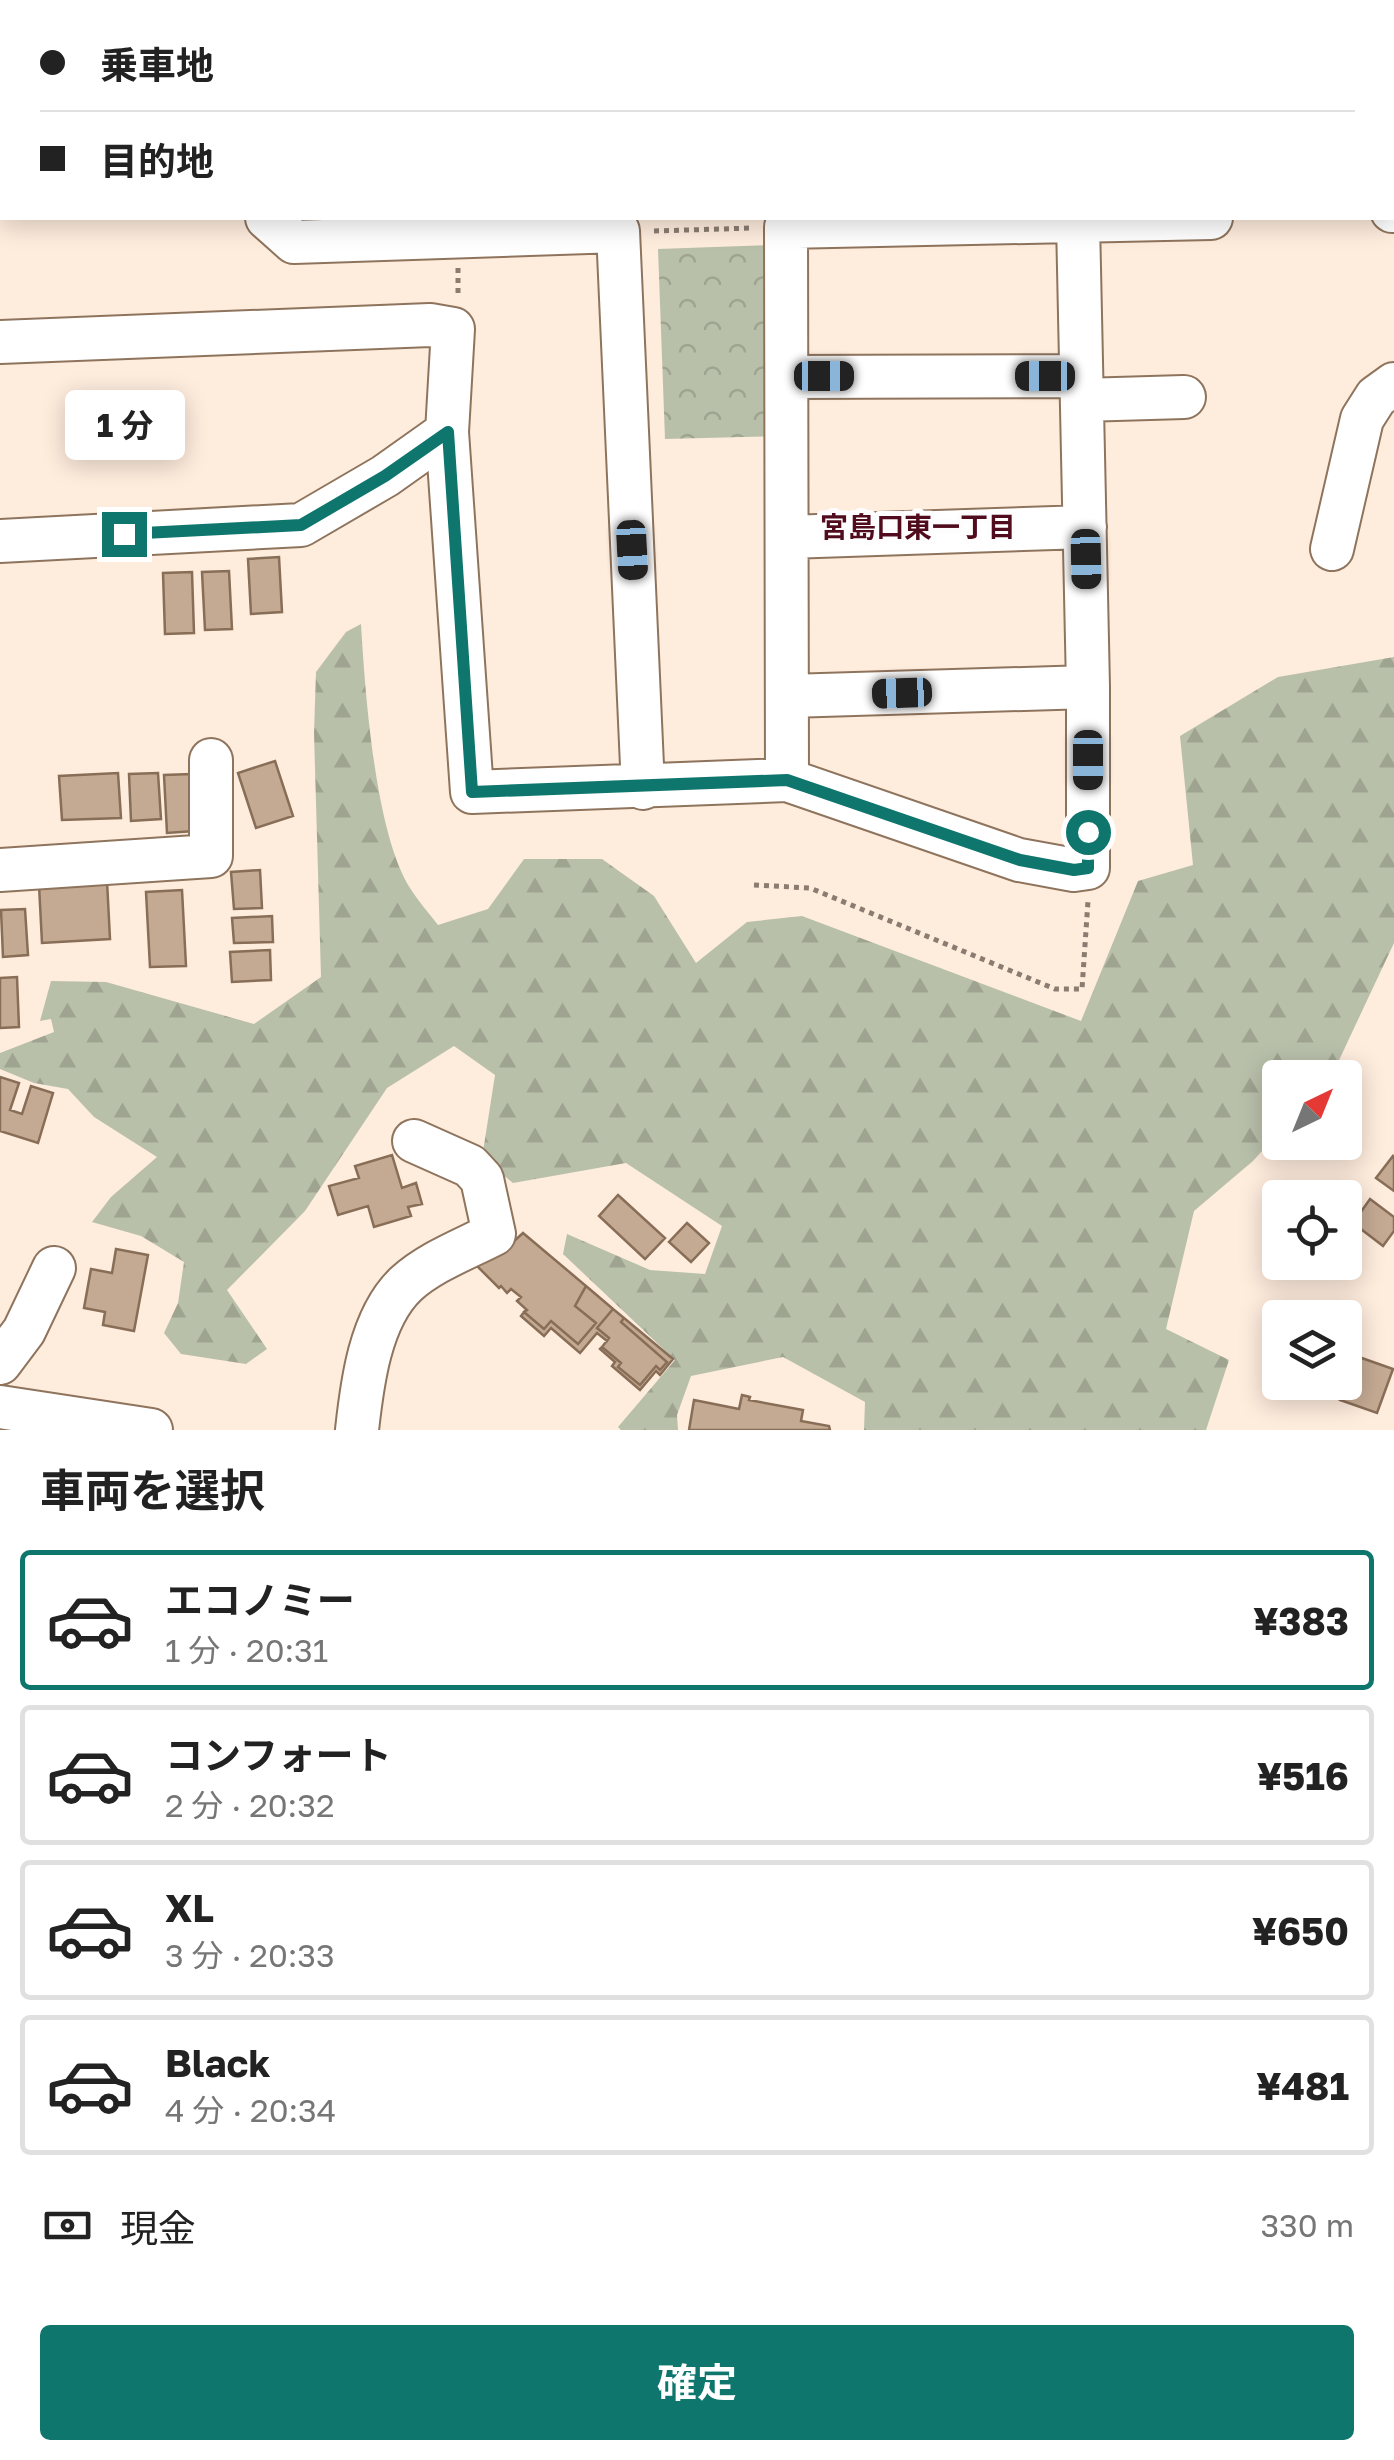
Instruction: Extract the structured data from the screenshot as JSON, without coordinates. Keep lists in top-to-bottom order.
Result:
{
  "districts": ["宮島口東一丁目"],
  "north": "top right",
  "page": {
    "banner": ["乗車地", "目的地"],
    "bubble": "1 分",
    "heading": "車両を選択",
    "list": [
      {
        "name": "エコノミー",
        "note": "1 分 · 20:31",
        "value": "¥383"
      },
      {
        "name": "コンフォート",
        "note": "2 分 · 20:32",
        "value": "¥516"
      },
      {
        "name": "XL",
        "note": "3 分 · 20:33",
        "value": "¥650"
      },
      {
        "name": "Black",
        "note": "4 分 · 20:34",
        "value": "¥481"
      }
    ],
    "pay": ["現金", "330 m"],
    "buttons": "確定"
  }
}
